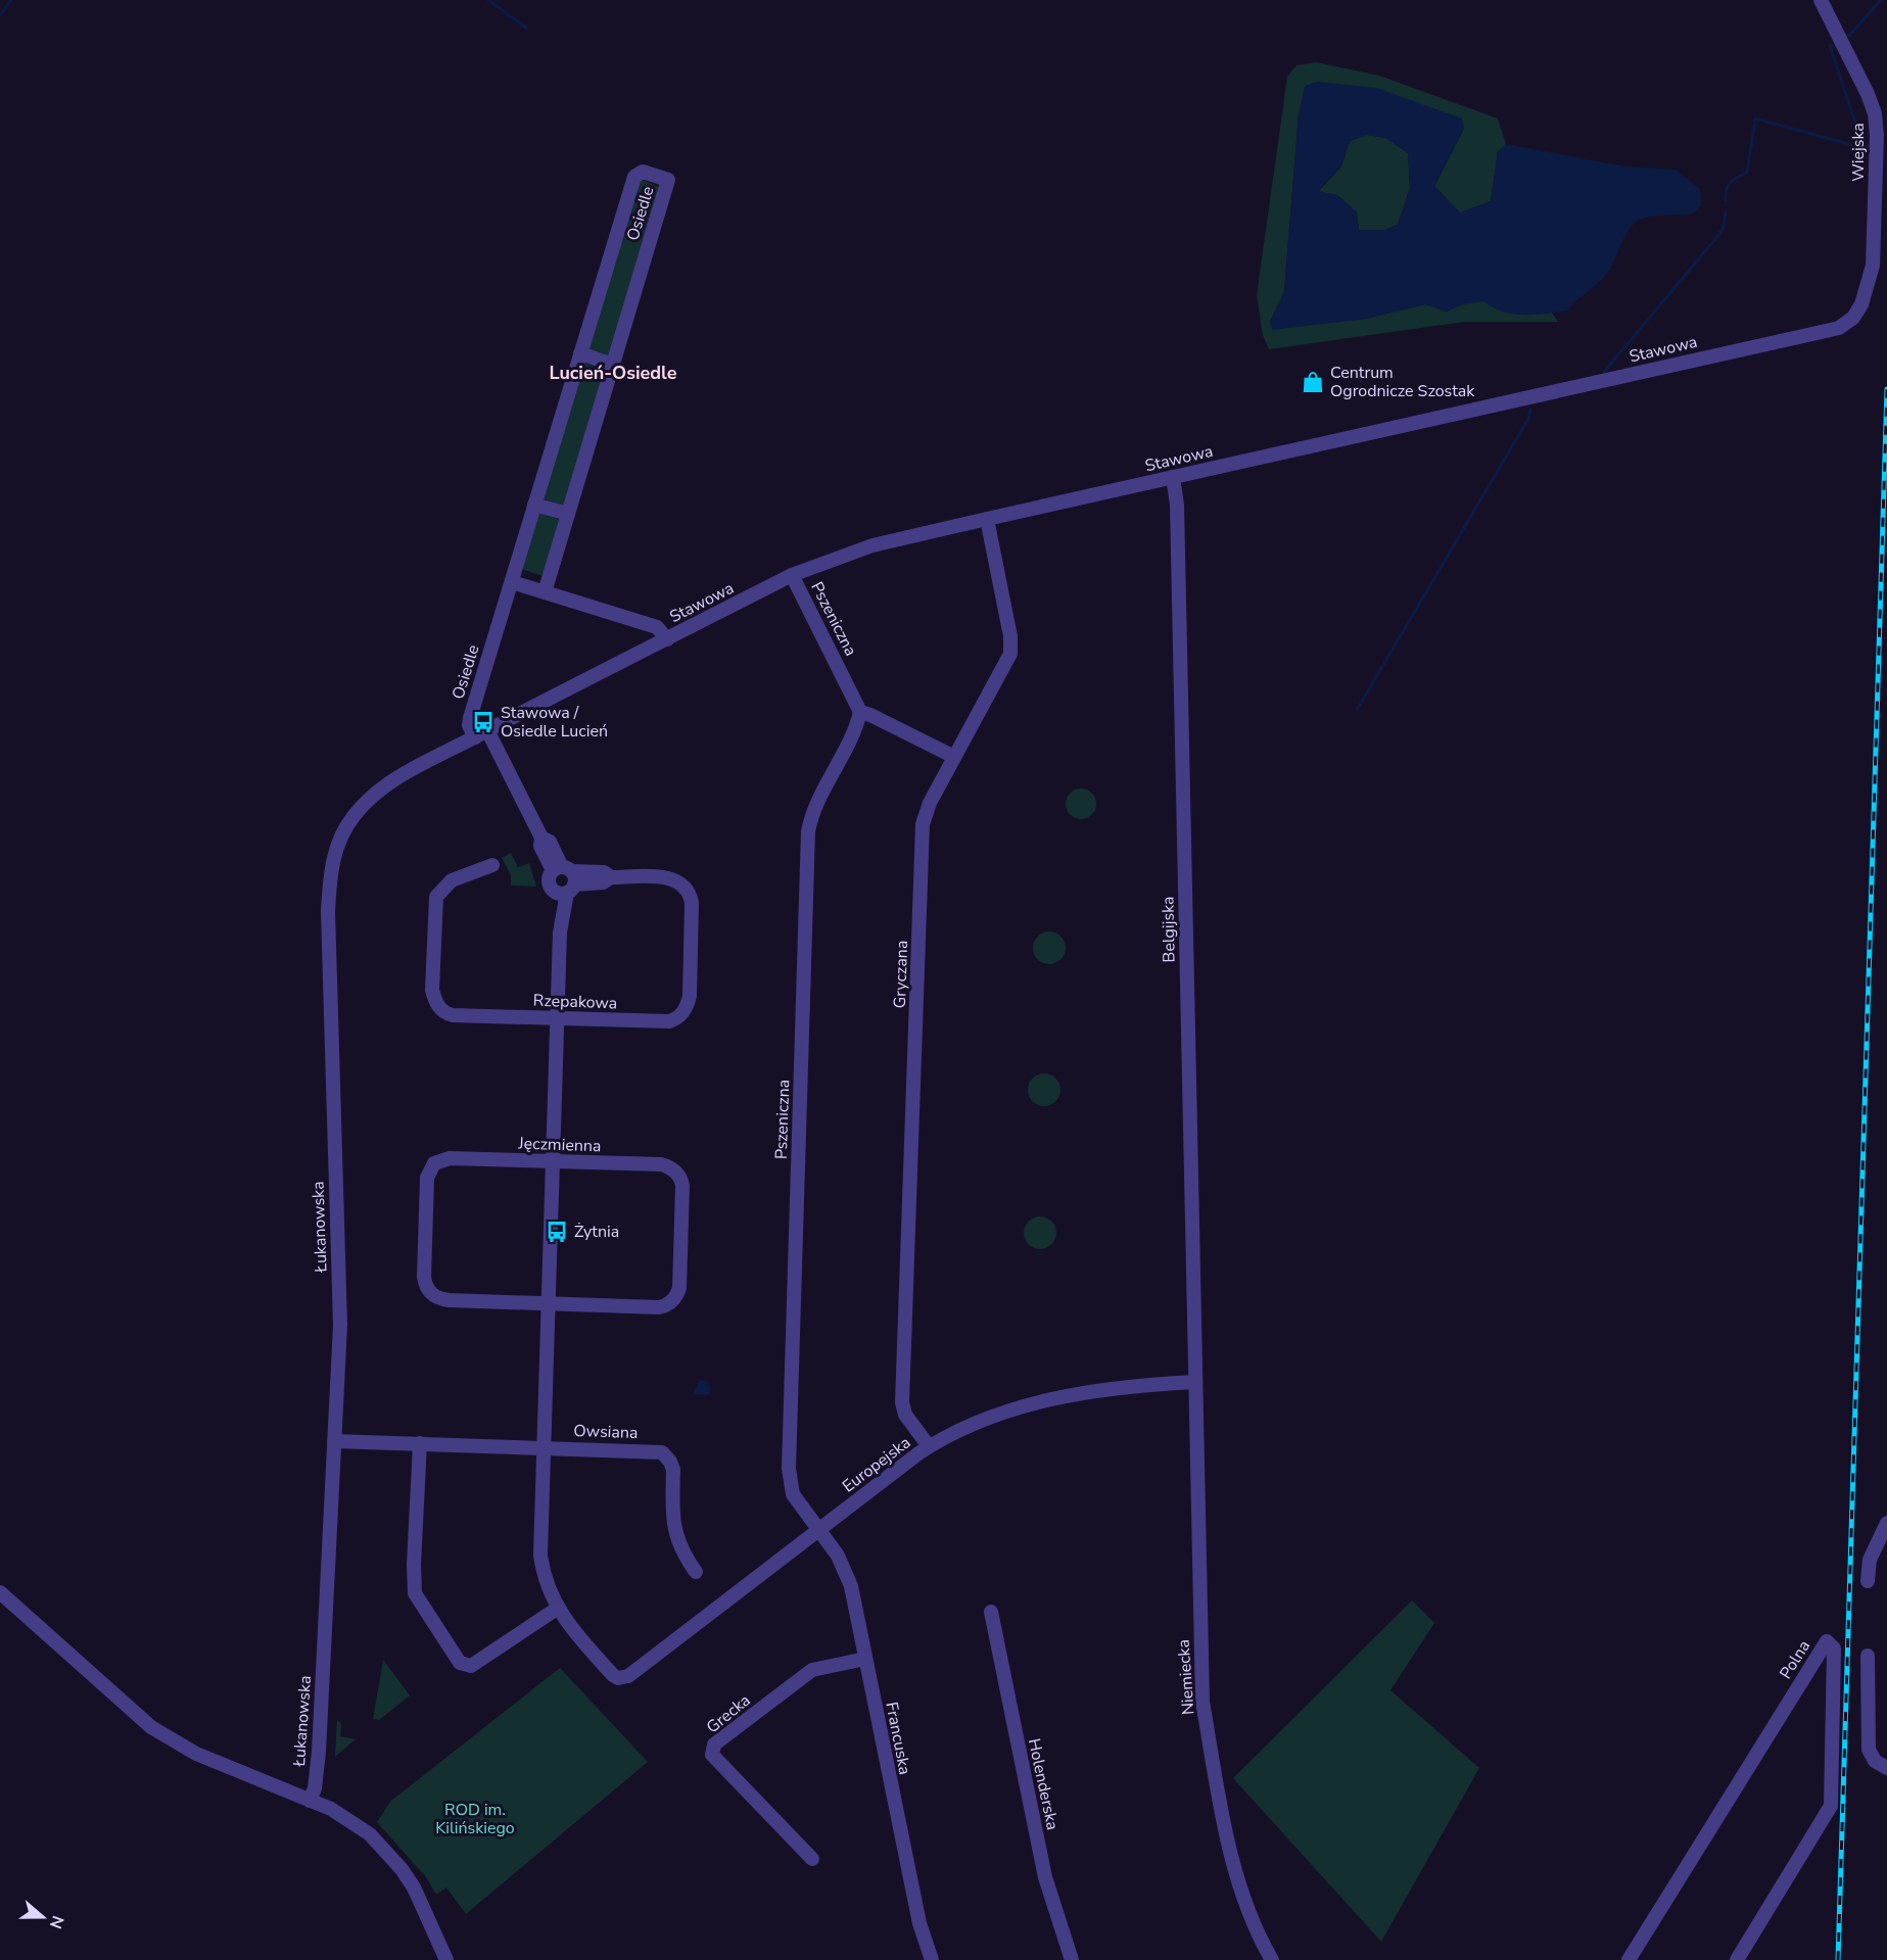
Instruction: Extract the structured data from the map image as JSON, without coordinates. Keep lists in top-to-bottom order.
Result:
{
  "streets": {
    "street": [
      "Wiejska",
      "Osiedle",
      "Stawowa",
      "Pszeniczna",
      "Belgijska",
      "Gryczana",
      "Rzepakowa",
      "Jęczmienna",
      "Łukanowska",
      "Owsiana",
      "Europejska",
      "Polna",
      "Niemiecka",
      "Grecka",
      "Francuska",
      "Holenderska"
    ]
  },
  "crossings": [
    ["Wiejska", "Stawowa"],
    ["Osiedle", "Stawowa"],
    ["Osiedle", "Łukanowska"],
    ["Stawowa", "Pszeniczna"],
    ["Stawowa", "Belgijska"],
    ["Stawowa", "Gryczana"],
    ["Stawowa", "Łukanowska"],
    ["Pszeniczna", "Europejska"],
    ["Pszeniczna", "Francuska"],
    ["Belgijska", "Europejska"],
    ["Belgijska", "Niemiecka"],
    ["Gryczana", "Europejska"],
    ["Łukanowska", "Owsiana"],
    ["Europejska", "Niemiecka"],
    ["Europejska", "Francuska"],
    ["Grecka", "Francuska"]
  ],
  "districts": ["Lucień-Osiedle"],
  "parks": ["ROD im. Kilińskiego"],
  "places": {
    "shop": ["Centrum Ogrodnicze Szostak"],
    "bus stop": ["Stawowa / Osiedle Lucień", "Żytnia"]
  },
  "north": "right"
}
